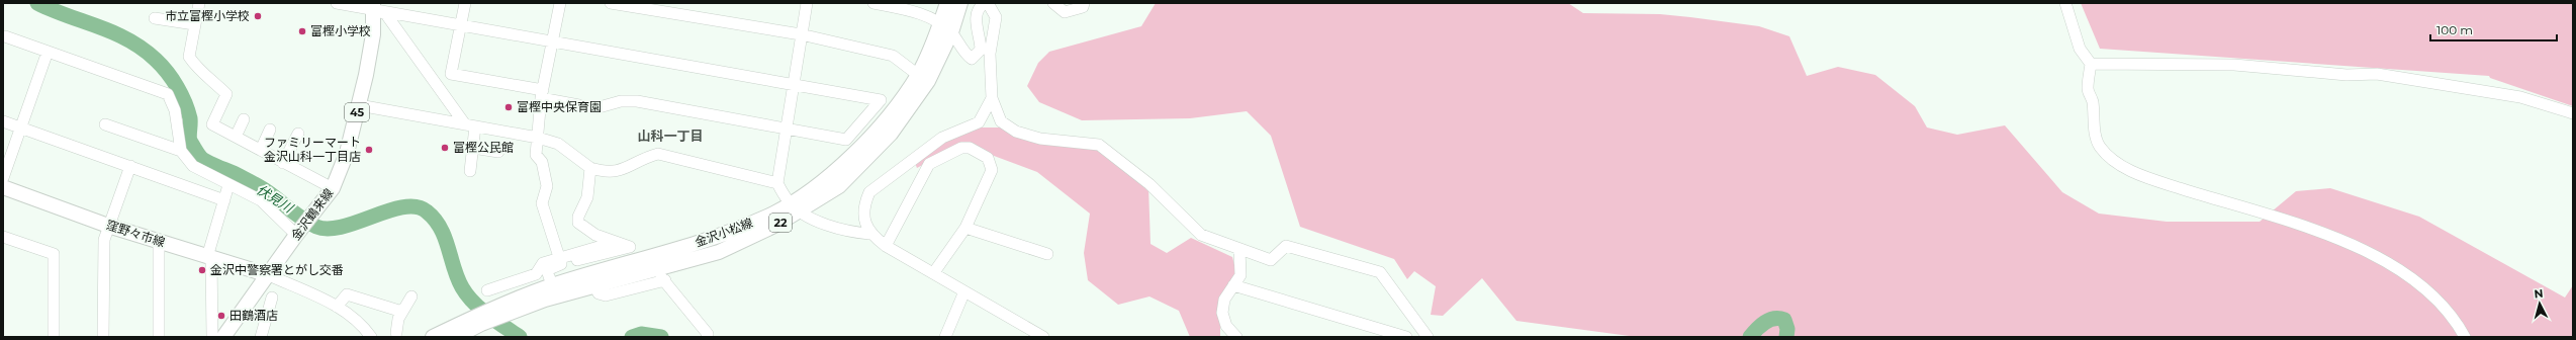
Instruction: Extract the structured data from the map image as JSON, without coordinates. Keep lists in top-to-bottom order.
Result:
{
  "streets": {
    "main road": [
      "45",
      "金沢鶴来線",
      "22",
      "金沢小松線",
      "窪野々市線"
    ]
  },
  "crossings": [
    ["金沢鶴来線", "窪野々市線"]
  ],
  "districts": ["山科一丁目"],
  "water": ["伏見川"],
  "places": [
    "市立富樫小学校",
    "富樫小学校",
    "富樫中央保育園",
    "富樫公民館",
    "ファミリーマート 金沢山科一丁目店",
    "金沢中警察署とがし交番",
    "田鶴酒店"
  ],
  "scale_bar": "100 m",
  "north": "top"
}
